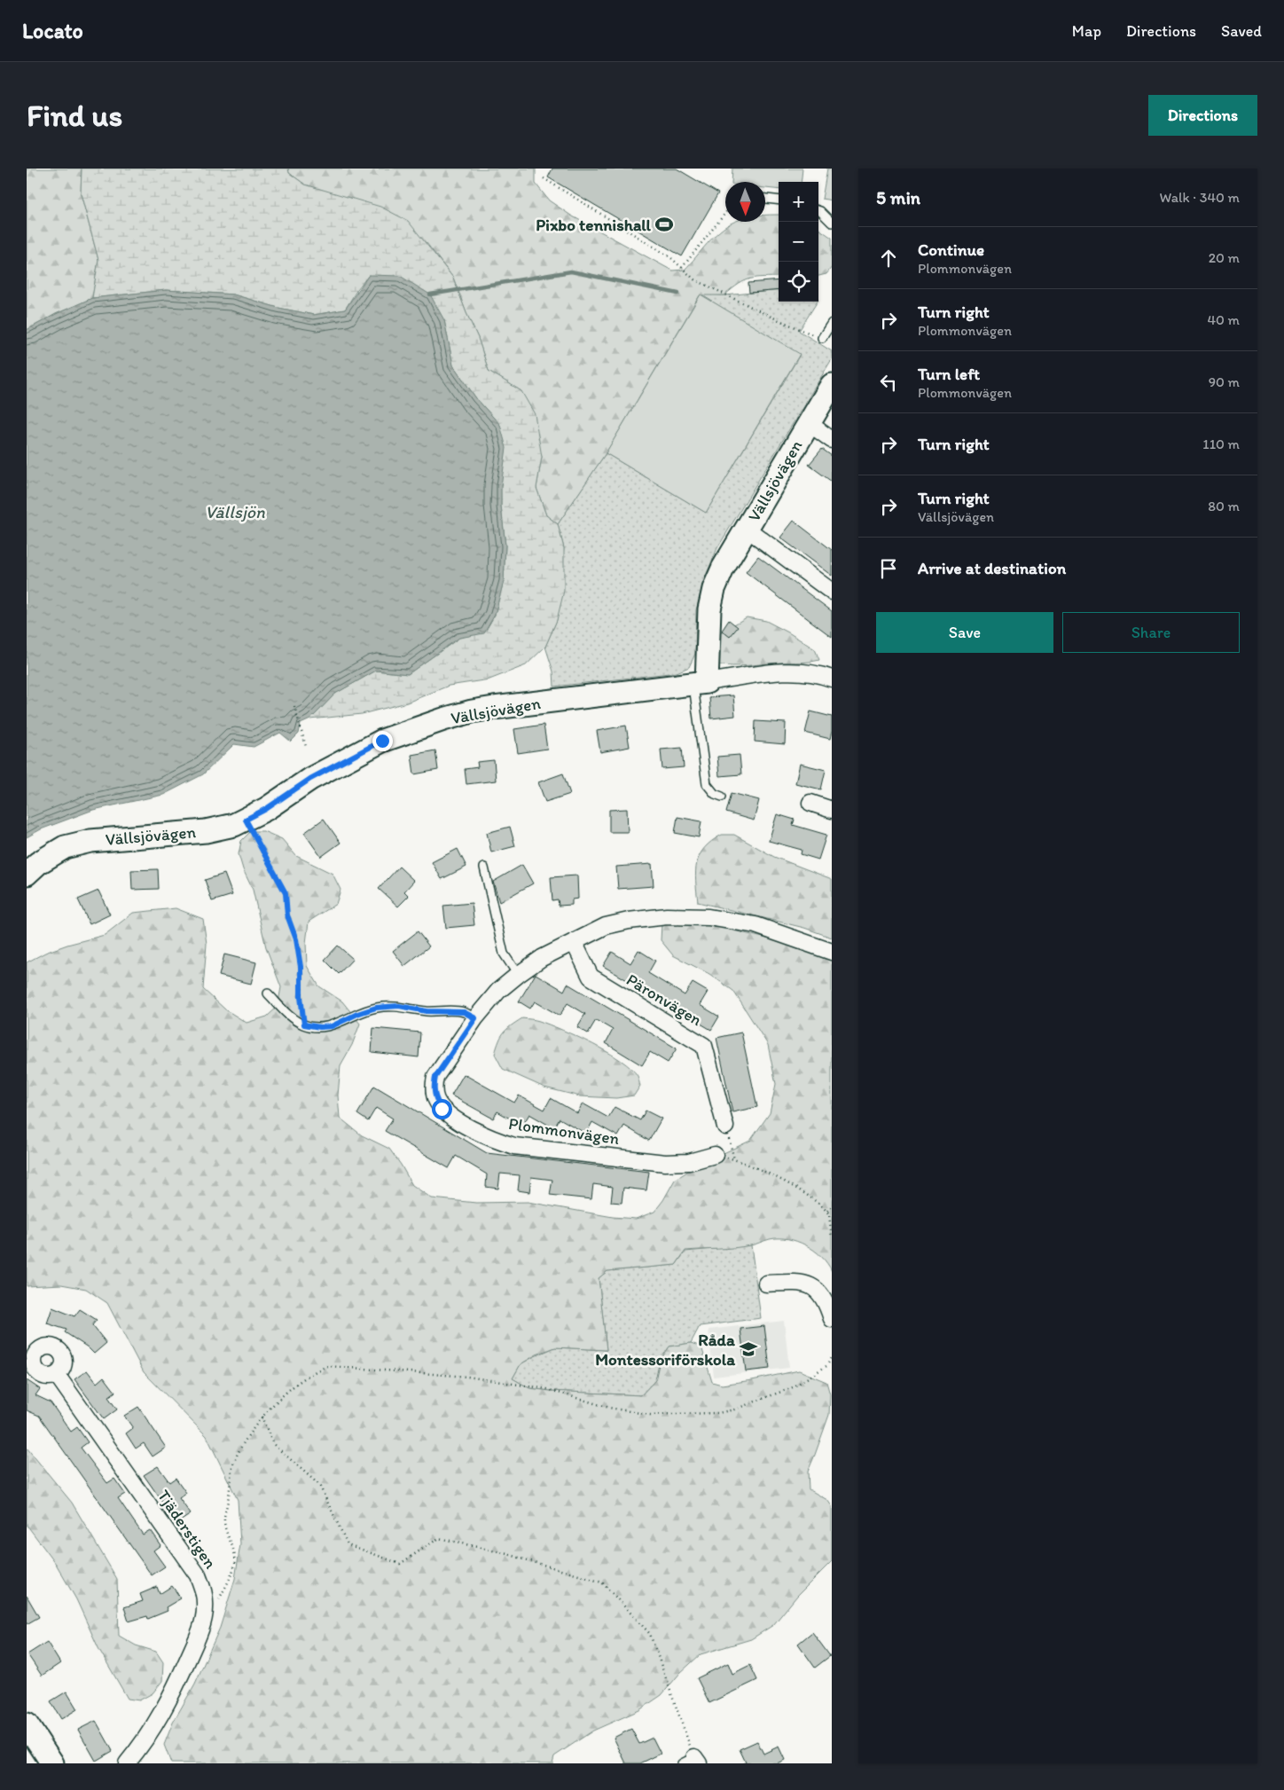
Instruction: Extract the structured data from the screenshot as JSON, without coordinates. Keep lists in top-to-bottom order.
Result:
{
  "streets": {
    "street": [
      "Vällsjövägen",
      "Päronvägen",
      "Plommonvägen",
      "Tjäderstigen"
    ]
  },
  "crossings": [
    ["Päronvägen", "Plommonvägen"]
  ],
  "water": ["Vällsjön"],
  "places": {
    "sports": ["Pixbo tennishall"],
    "school or university": ["Råda Montessoriförskola"]
  },
  "north": "bottom",
  "page": {
    "header": "Locato",
    "nav": ["Map", "Directions", "Saved"],
    "buttons": [
      "Directions",
      ["Save", "Share"]
    ],
    "title": "Find us",
    "heading": ["5 min", "Walk · 340 m"],
    "map_buttons": ["+", "−"],
    "list": [
      ["Continue", "Plommonvägen", "20 m"],
      ["Turn right", "Plommonvägen", "40 m"],
      ["Turn left", "Plommonvägen", "90 m"],
      ["Turn right", "110 m"],
      ["Turn right", "Vällsjövägen", "80 m"],
      "Arrive at destination"
    ]
  }
}
